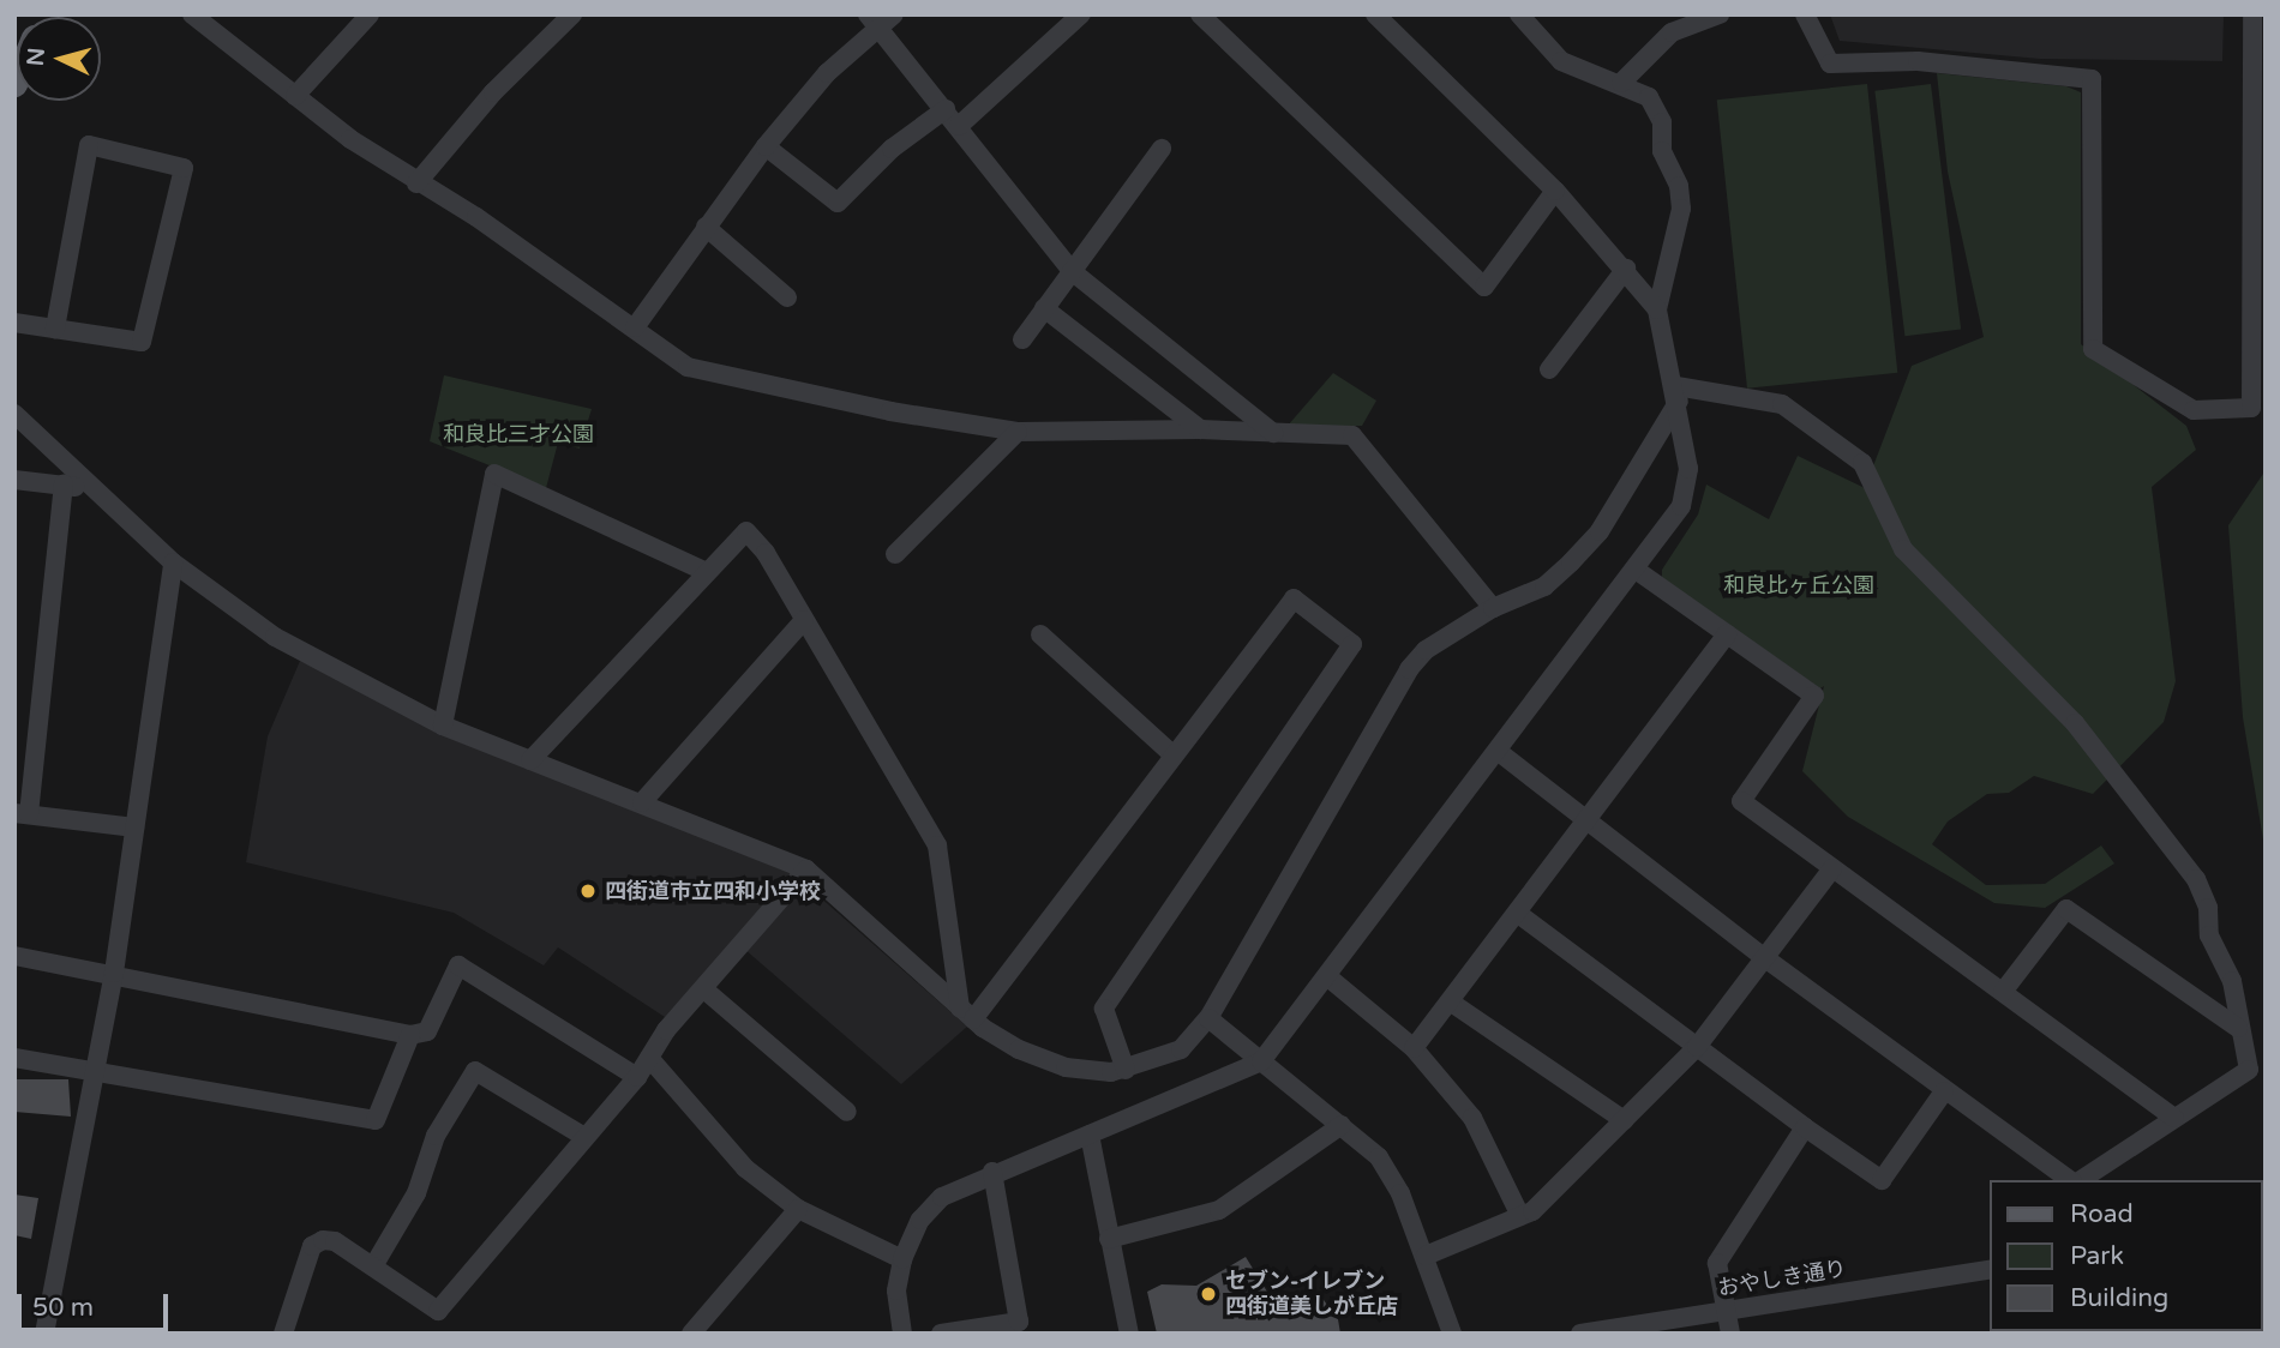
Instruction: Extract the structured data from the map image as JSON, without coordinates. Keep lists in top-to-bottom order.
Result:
{
  "streets": {
    "street": ["おやしき通り"]
  },
  "parks": ["和良比三才公園", "和良比ヶ丘公園"],
  "places": ["四街道市立四和小学校", "セブン-イレブン 四街道美しが丘店"],
  "legend": ["Road", "Park", "Building"],
  "scale_bar": "50 m",
  "north": "left"
}
